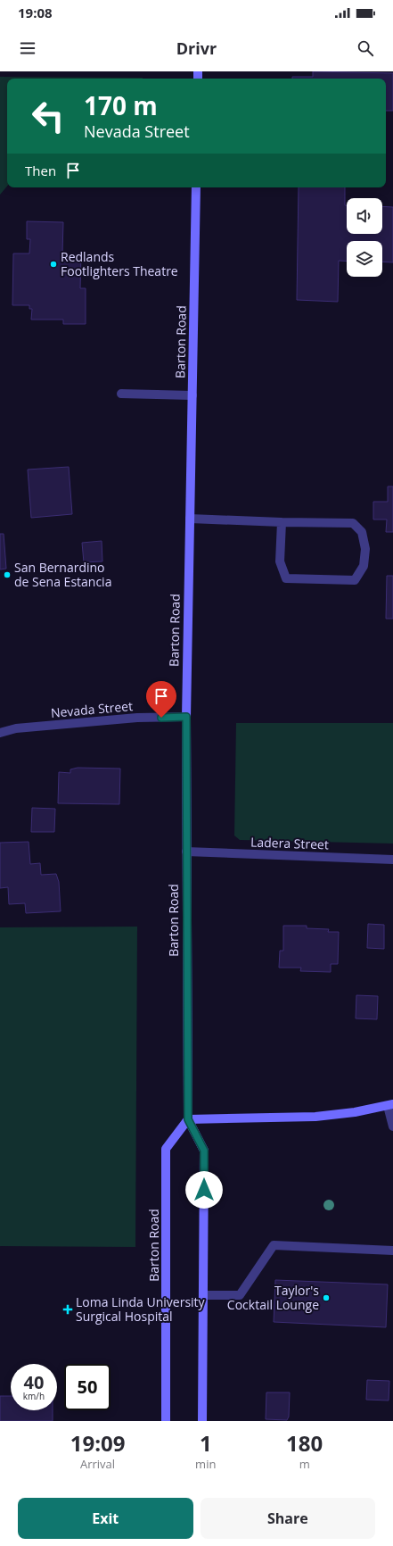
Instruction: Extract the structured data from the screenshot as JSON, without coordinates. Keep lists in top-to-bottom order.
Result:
{
  "streets": {
    "main road": ["Barton Road"],
    "street": ["Nevada Street", "Ladera Street"]
  },
  "crossings": [
    ["Barton Road", "Nevada Street"],
    ["Barton Road", "Ladera Street"]
  ],
  "places": {
    "other": ["Redlands Footlighters Theatre", "San Bernardino de Sena Estancia", "Taylor's Cocktail Lounge"],
    "health": ["Loma Linda University Surgical Hospital"]
  },
  "page": {
    "status": "19:08",
    "header": "Drivr",
    "turn": ["170 m", "Nevada Street"],
    "then": "Then",
    "speed": "40 km/h",
    "limit": "50",
    "eta": [
      "19:09",
      "Arrival",
      "1",
      "min",
      "180",
      "m"
    ],
    "buttons": ["Exit", "Share"]
  }
}
